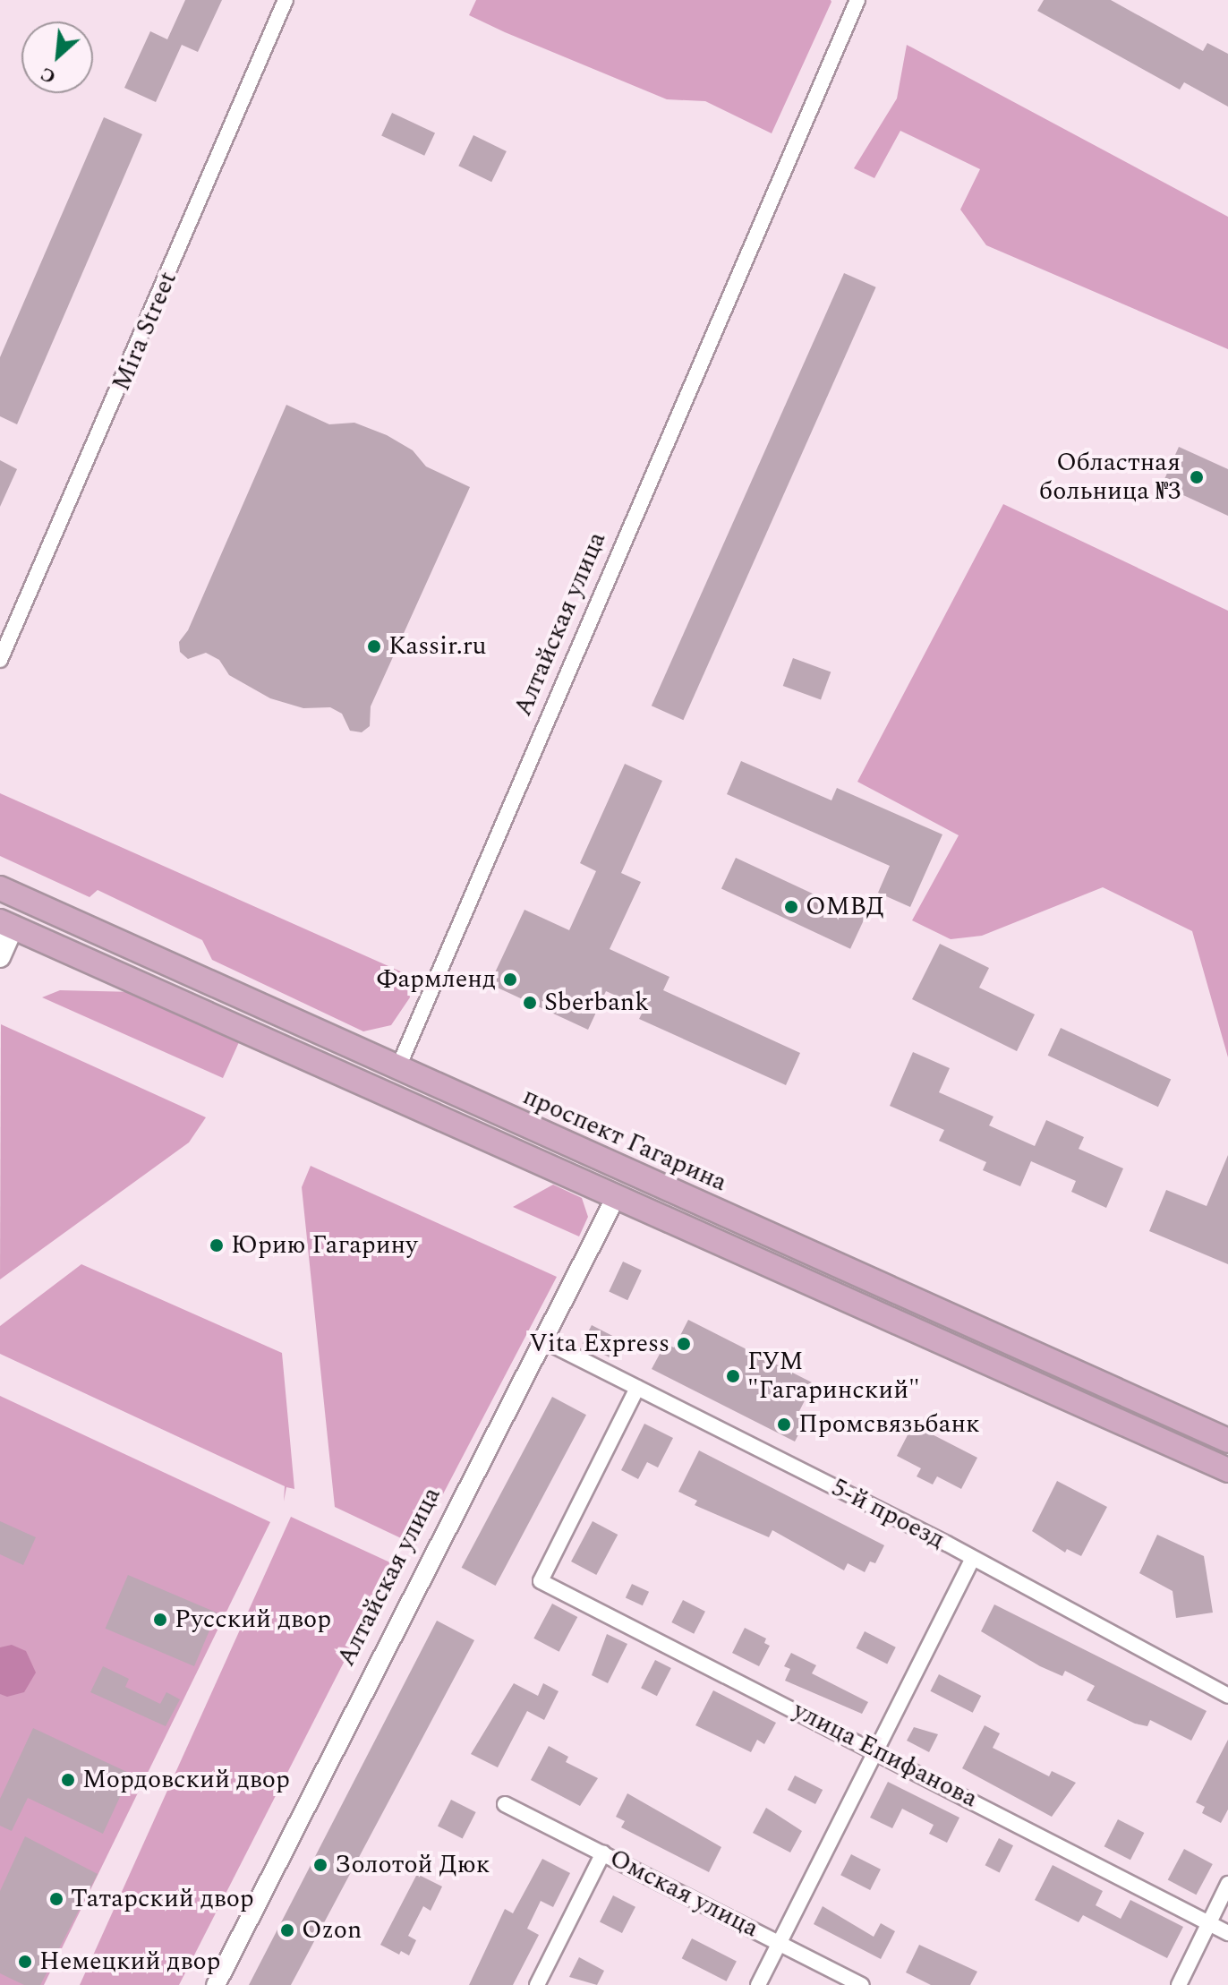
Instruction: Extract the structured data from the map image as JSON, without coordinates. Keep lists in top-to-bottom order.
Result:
{
  "streets": {
    "main road": ["Алтайская улица", "проспект Гагарина"],
    "street": [
      "Mira Street",
      "5-й проезд",
      "улица Епифанова",
      "Омская улица"
    ]
  },
  "crossings": [
    ["Алтайская улица", "проспект Гагарина"],
    ["Алтайская улица", "5-й проезд"],
    ["5-й проезд", "улица Епифанова"]
  ],
  "places": [
    "Областная больница №3",
    "Kassir.ru",
    "ОМВД",
    "Фармленд",
    "Sberbank",
    "Юрию Гагарину",
    "Vita Express",
    "ГУМ \"Гагаринский\"",
    "Промсвязьбанк",
    "Русский двор",
    "Мордовский двор",
    "Золотой Дюк",
    "Татарский двор",
    "Ozon",
    "Немецкий двор"
  ],
  "north": "bottom left"
}
